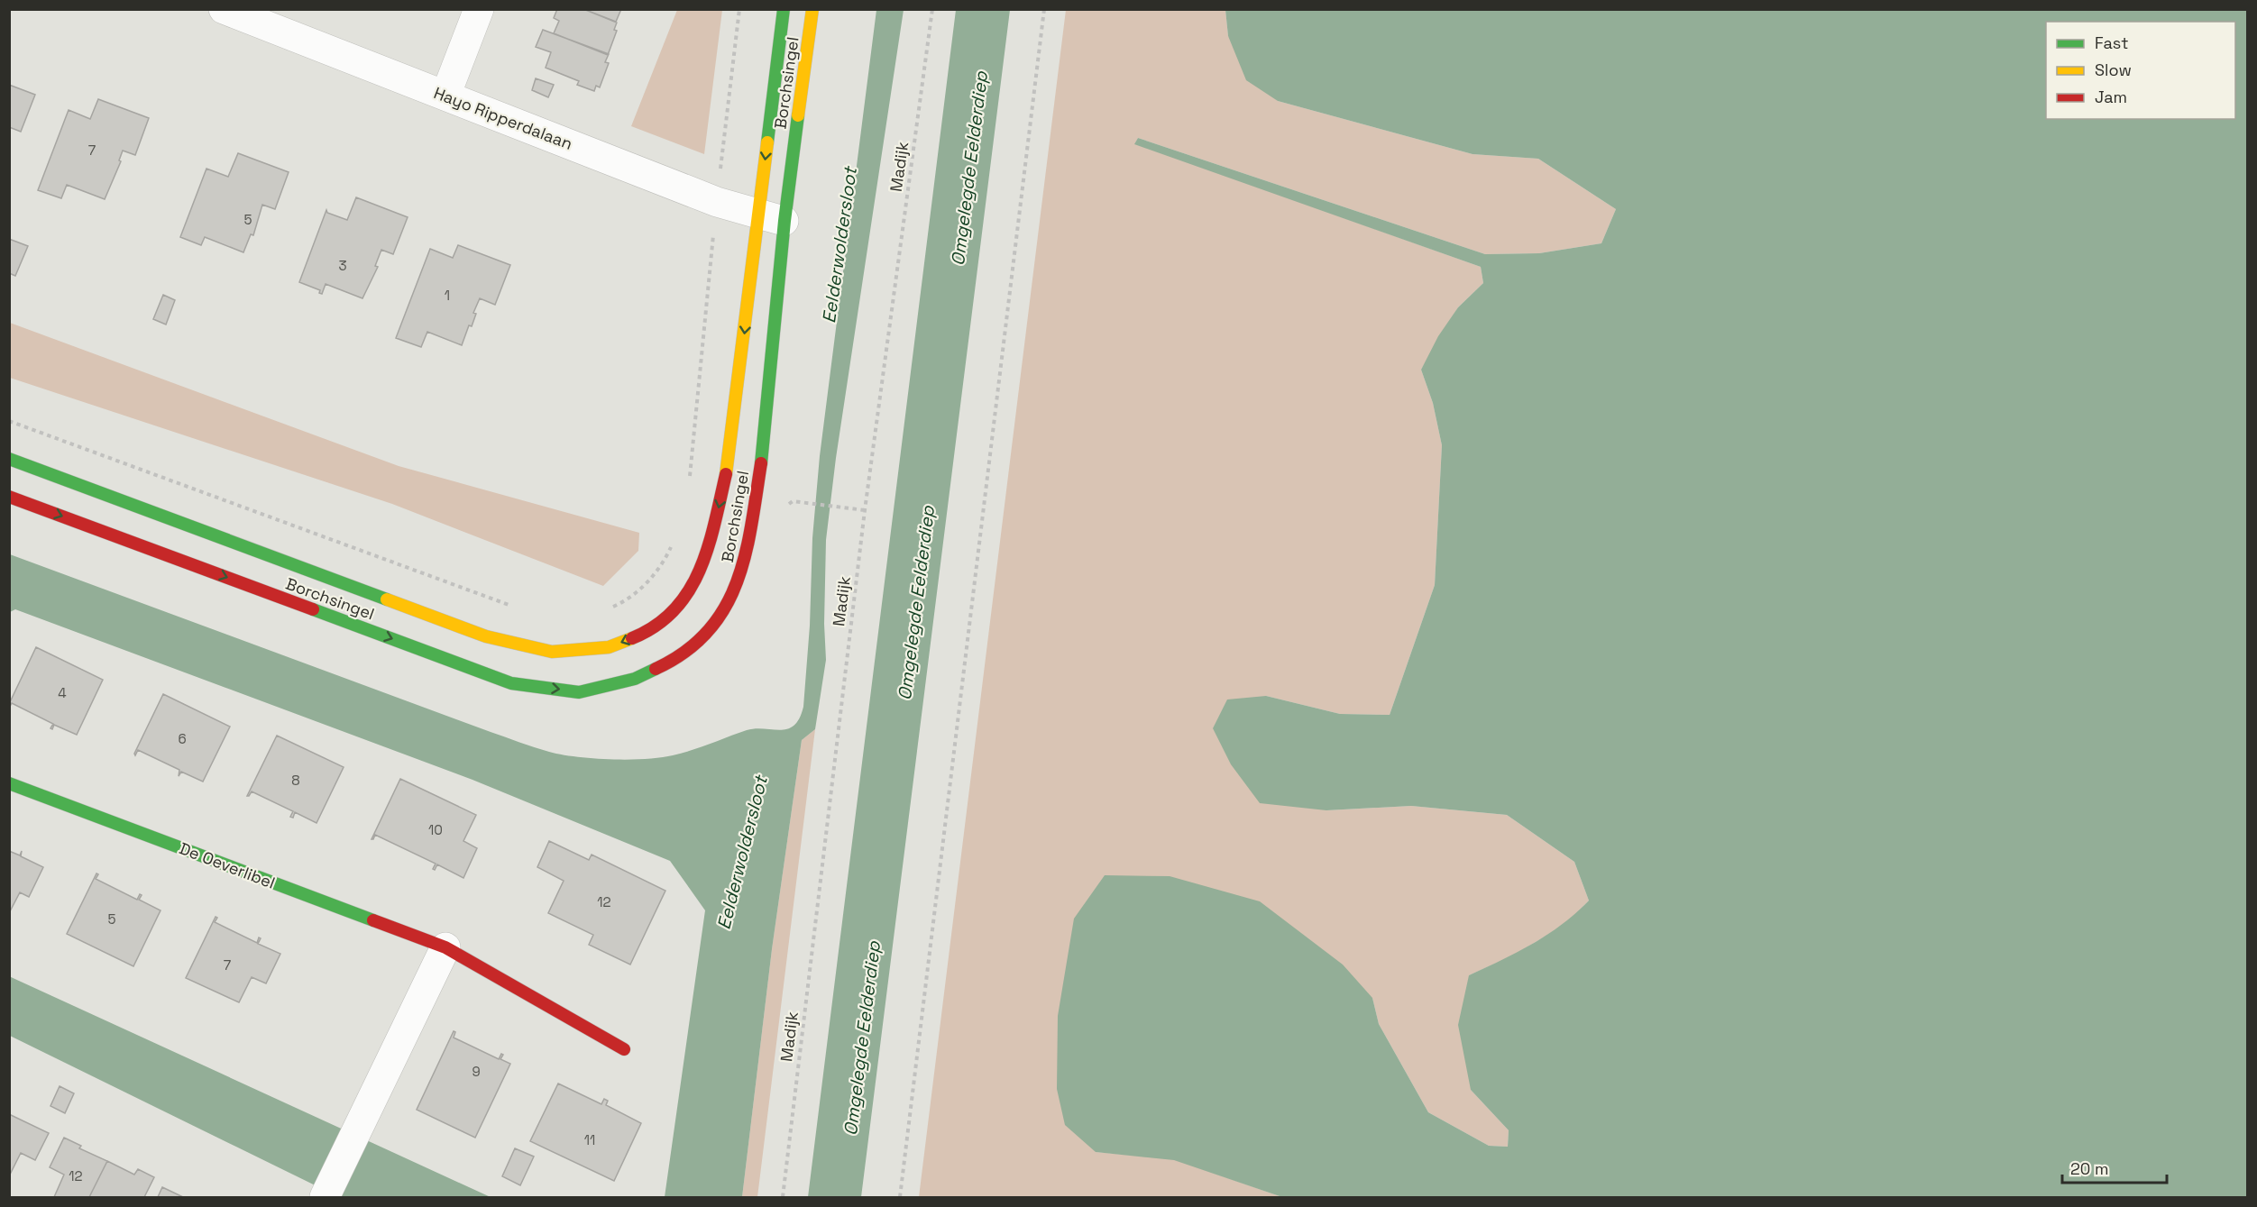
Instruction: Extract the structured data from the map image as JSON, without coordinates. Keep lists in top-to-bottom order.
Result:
{
  "streets": {
    "main road": ["Borchsingel", "De Oeverlibel"],
    "street": ["Hayo Ripperdalaan"],
    "path": ["Madijk"]
  },
  "crossings": [
    ["Borchsingel", "Hayo Ripperdalaan"]
  ],
  "water": ["Omgelegde Eelderdiep", "Eelderwoldersloot"],
  "house_numbers": [
    "7",
    "5",
    "3",
    "1",
    "4",
    "6",
    "8",
    "10",
    "12",
    "5",
    "7",
    "9",
    "11",
    "12"
  ],
  "legend": ["Fast", "Slow", "Jam"],
  "scale_bar": "20 m"
}
